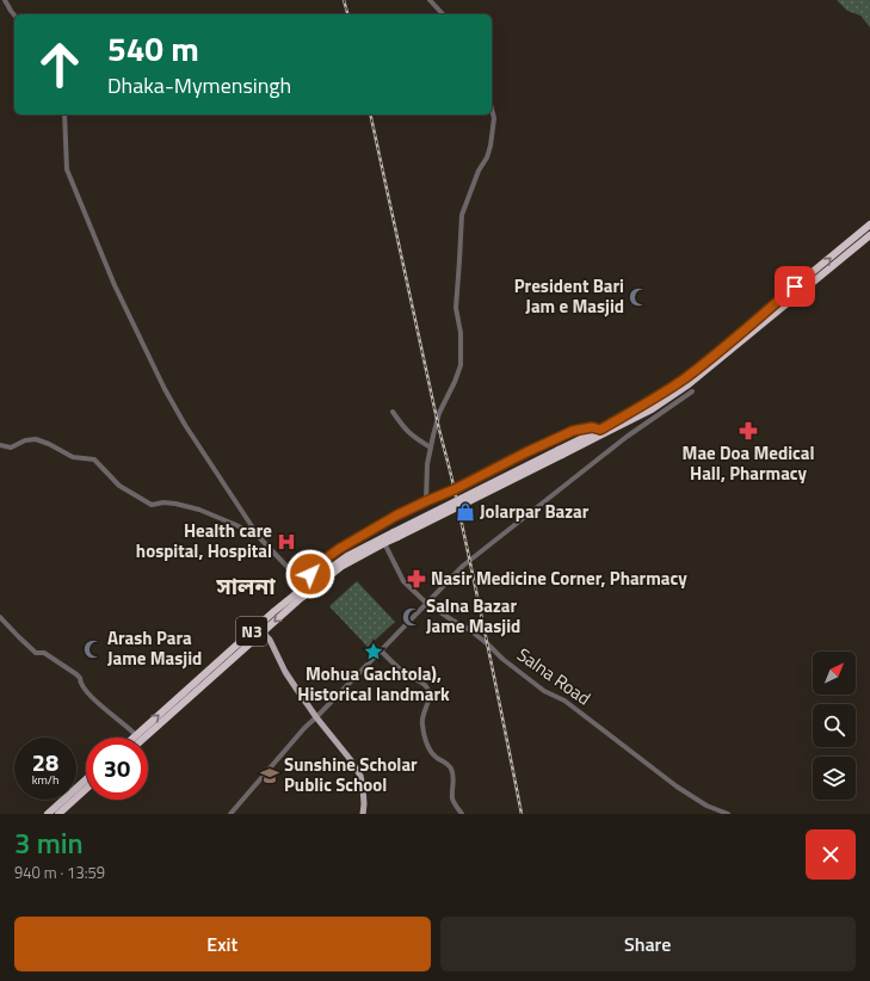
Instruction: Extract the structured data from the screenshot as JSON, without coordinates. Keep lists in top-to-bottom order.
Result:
{
  "streets": {
    "highway": ["N3"],
    "street": ["Salna Road"]
  },
  "crossings": [
    ["N3", "Salna Road"]
  ],
  "districts": ["সালনা"],
  "places": {
    "mosque": ["President Bari Jam e Masjid", "Salna Bazar Jame Masjid", "Arash Para Jame Masjid"],
    "pharmacy": ["Mae Doa Medical Hall, Pharmacy", "Nasir Medicine Corner, Pharmacy"],
    "shop": ["Jolarpar Bazar"],
    "hospital": ["Health care hospital, Hospital"],
    "place": ["Mohua Gachtola), Historical landmark"],
    "school or university": ["Sunshine Scholar Public School"]
  },
  "north": "top right",
  "page": {
    "turn": ["540 m", "Dhaka-Mymensingh"],
    "speed": "28 km/h",
    "limit": "30",
    "heading": ["3 min", "940 m · 13:59"],
    "buttons": ["Exit", "Share"]
  }
}
